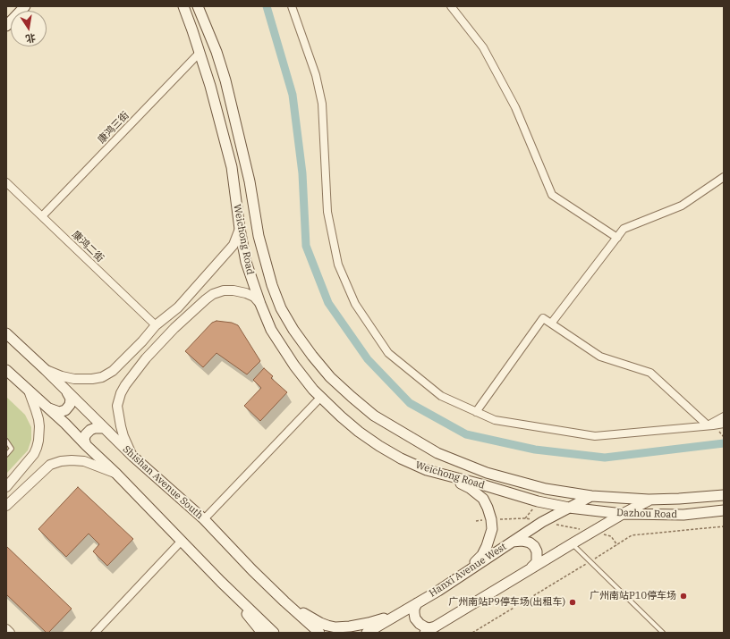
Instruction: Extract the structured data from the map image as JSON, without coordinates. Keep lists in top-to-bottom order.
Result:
{
  "streets": {
    "main road": [
      "Weichong Road",
      "Shishan Avenue South",
      "Dazhou Road",
      "Hanxi Avenue West"
    ],
    "street": ["康鸿三街", "康鸿二街"]
  },
  "crossings": [
    ["康鸿三街", "Weichong Road"],
    ["康鸿三街", "康鸿二街"],
    ["Weichong Road", "Dazhou Road"],
    ["Weichong Road", "Hanxi Avenue West"],
    ["Dazhou Road", "Hanxi Avenue West"]
  ],
  "places": ["广州南站P10停车场", "广州南站P9停车场(出租车)"],
  "north": "bottom"
}
